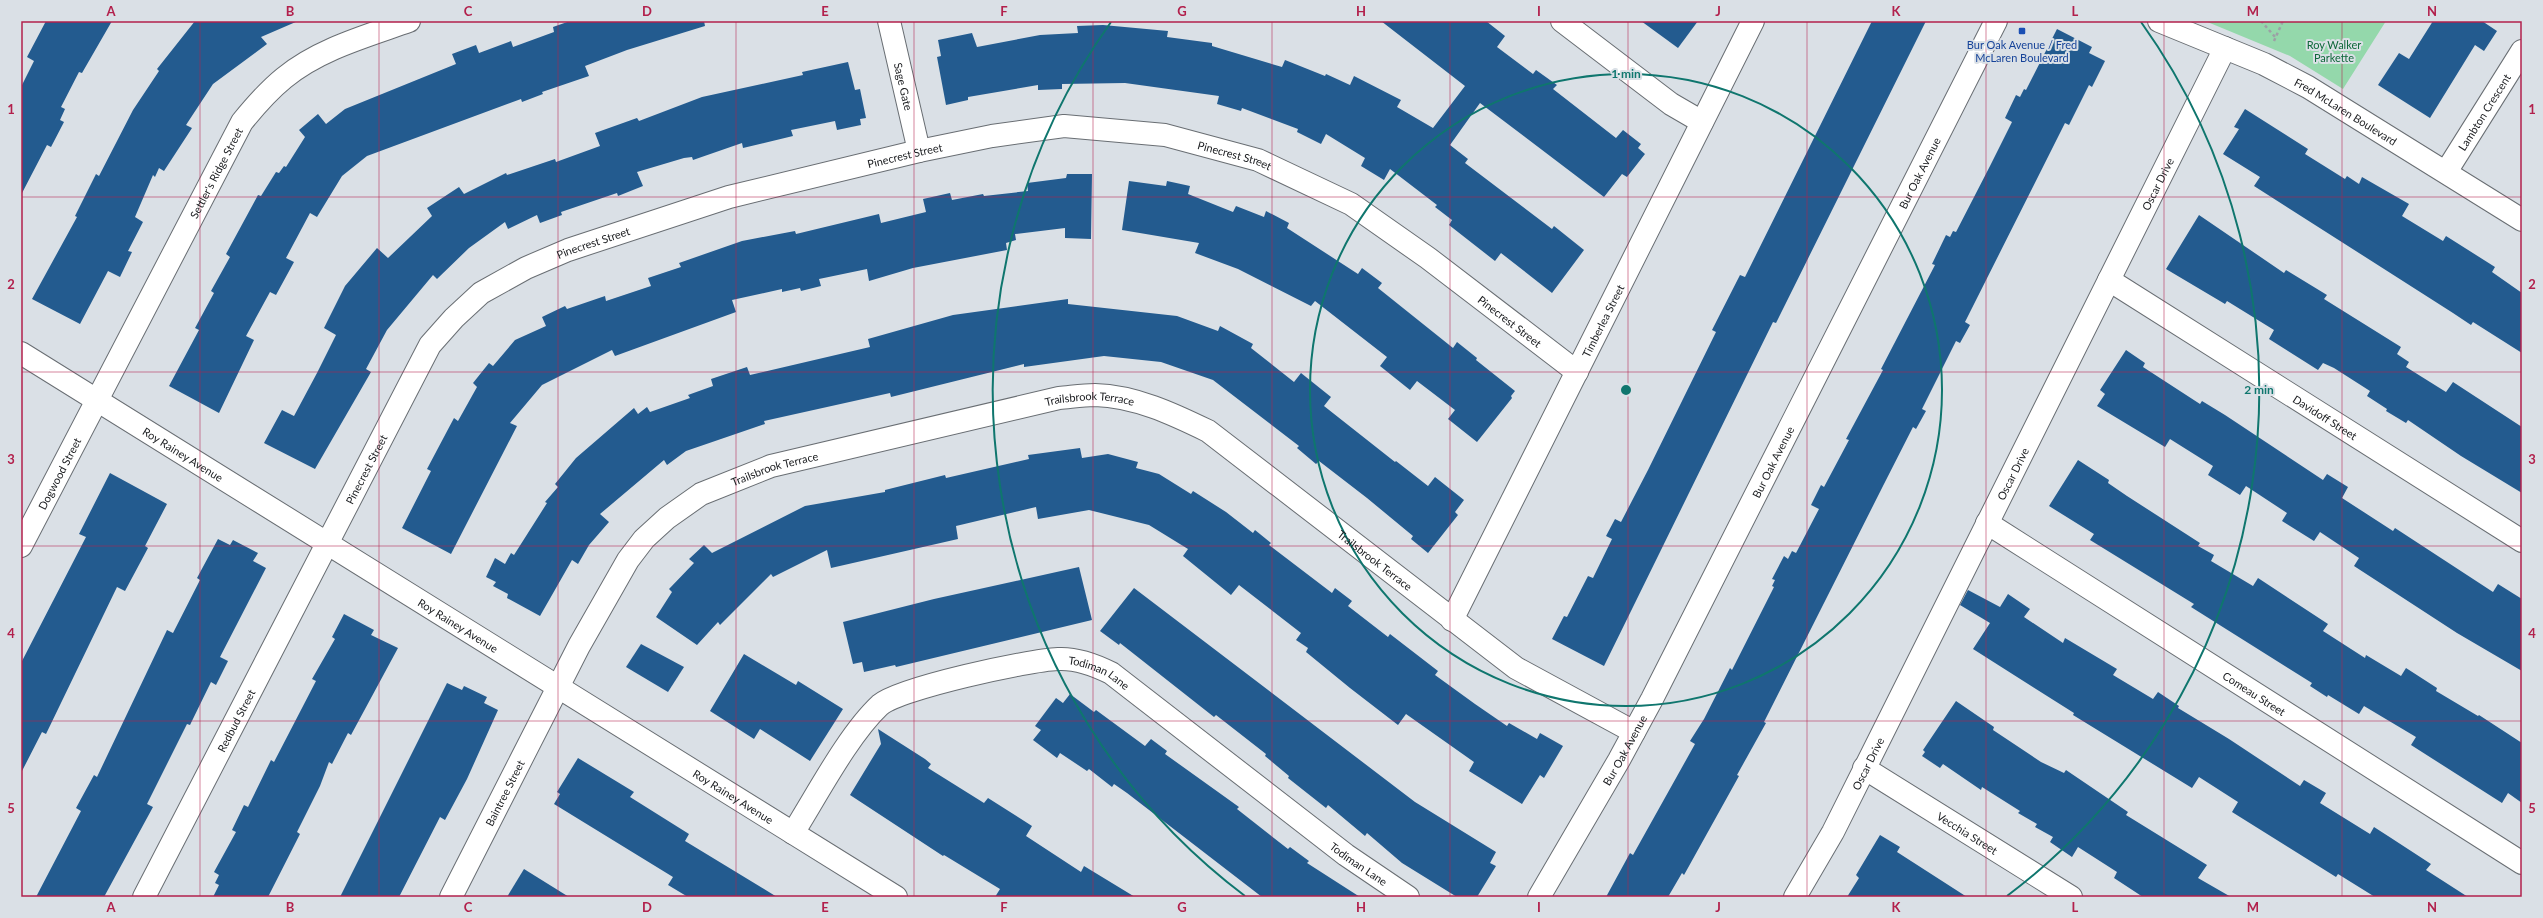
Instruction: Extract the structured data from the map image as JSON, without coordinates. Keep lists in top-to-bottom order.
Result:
{
  "streets": {
    "street": [
      "Sage Gate",
      "Fred McLaren Boulevard",
      "Lambton Crescent",
      "Pinecrest Street",
      "Bur Oak Avenue",
      "Settler's Ridge Street",
      "Oscar Drive",
      "Timberlea Street",
      "Trailsbrook Terrace",
      "Davidoff Street",
      "Roy Rainey Avenue",
      "Dogwood Street",
      "Todiman Lane",
      "Comeau Street",
      "Redbud Street",
      "Baintree Street",
      "Vecchia Street"
    ]
  },
  "crossings": [
    ["Sage Gate", "Pinecrest Street"],
    ["Fred McLaren Boulevard", "Lambton Crescent"],
    ["Fred McLaren Boulevard", "Oscar Drive"],
    ["Pinecrest Street", "Timberlea Street"],
    ["Pinecrest Street", "Roy Rainey Avenue"],
    ["Pinecrest Street", "Redbud Street"],
    ["Bur Oak Avenue", "Trailsbrook Terrace"],
    ["Settler's Ridge Street", "Roy Rainey Avenue"],
    ["Settler's Ridge Street", "Dogwood Street"],
    ["Oscar Drive", "Davidoff Street"],
    ["Oscar Drive", "Comeau Street"],
    ["Oscar Drive", "Vecchia Street"],
    ["Timberlea Street", "Trailsbrook Terrace"],
    ["Trailsbrook Terrace", "Roy Rainey Avenue"],
    ["Trailsbrook Terrace", "Baintree Street"],
    ["Roy Rainey Avenue", "Dogwood Street"],
    ["Roy Rainey Avenue", "Todiman Lane"],
    ["Roy Rainey Avenue", "Redbud Street"],
    ["Roy Rainey Avenue", "Baintree Street"]
  ],
  "parks": ["Roy Walker Parkette"],
  "places": {
    "transit": ["Bur Oak Avenue / Fred McLaren Boulevard"]
  },
  "grid": {
    "columns": [
      "A",
      "B",
      "C",
      "D",
      "E",
      "F",
      "G",
      "H",
      "I",
      "J",
      "K",
      "L",
      "M",
      "N"
    ],
    "rows": [
      "1",
      "2",
      "3",
      "4",
      "5"
    ]
  },
  "rings": ["1 min", "2 min"]
}
